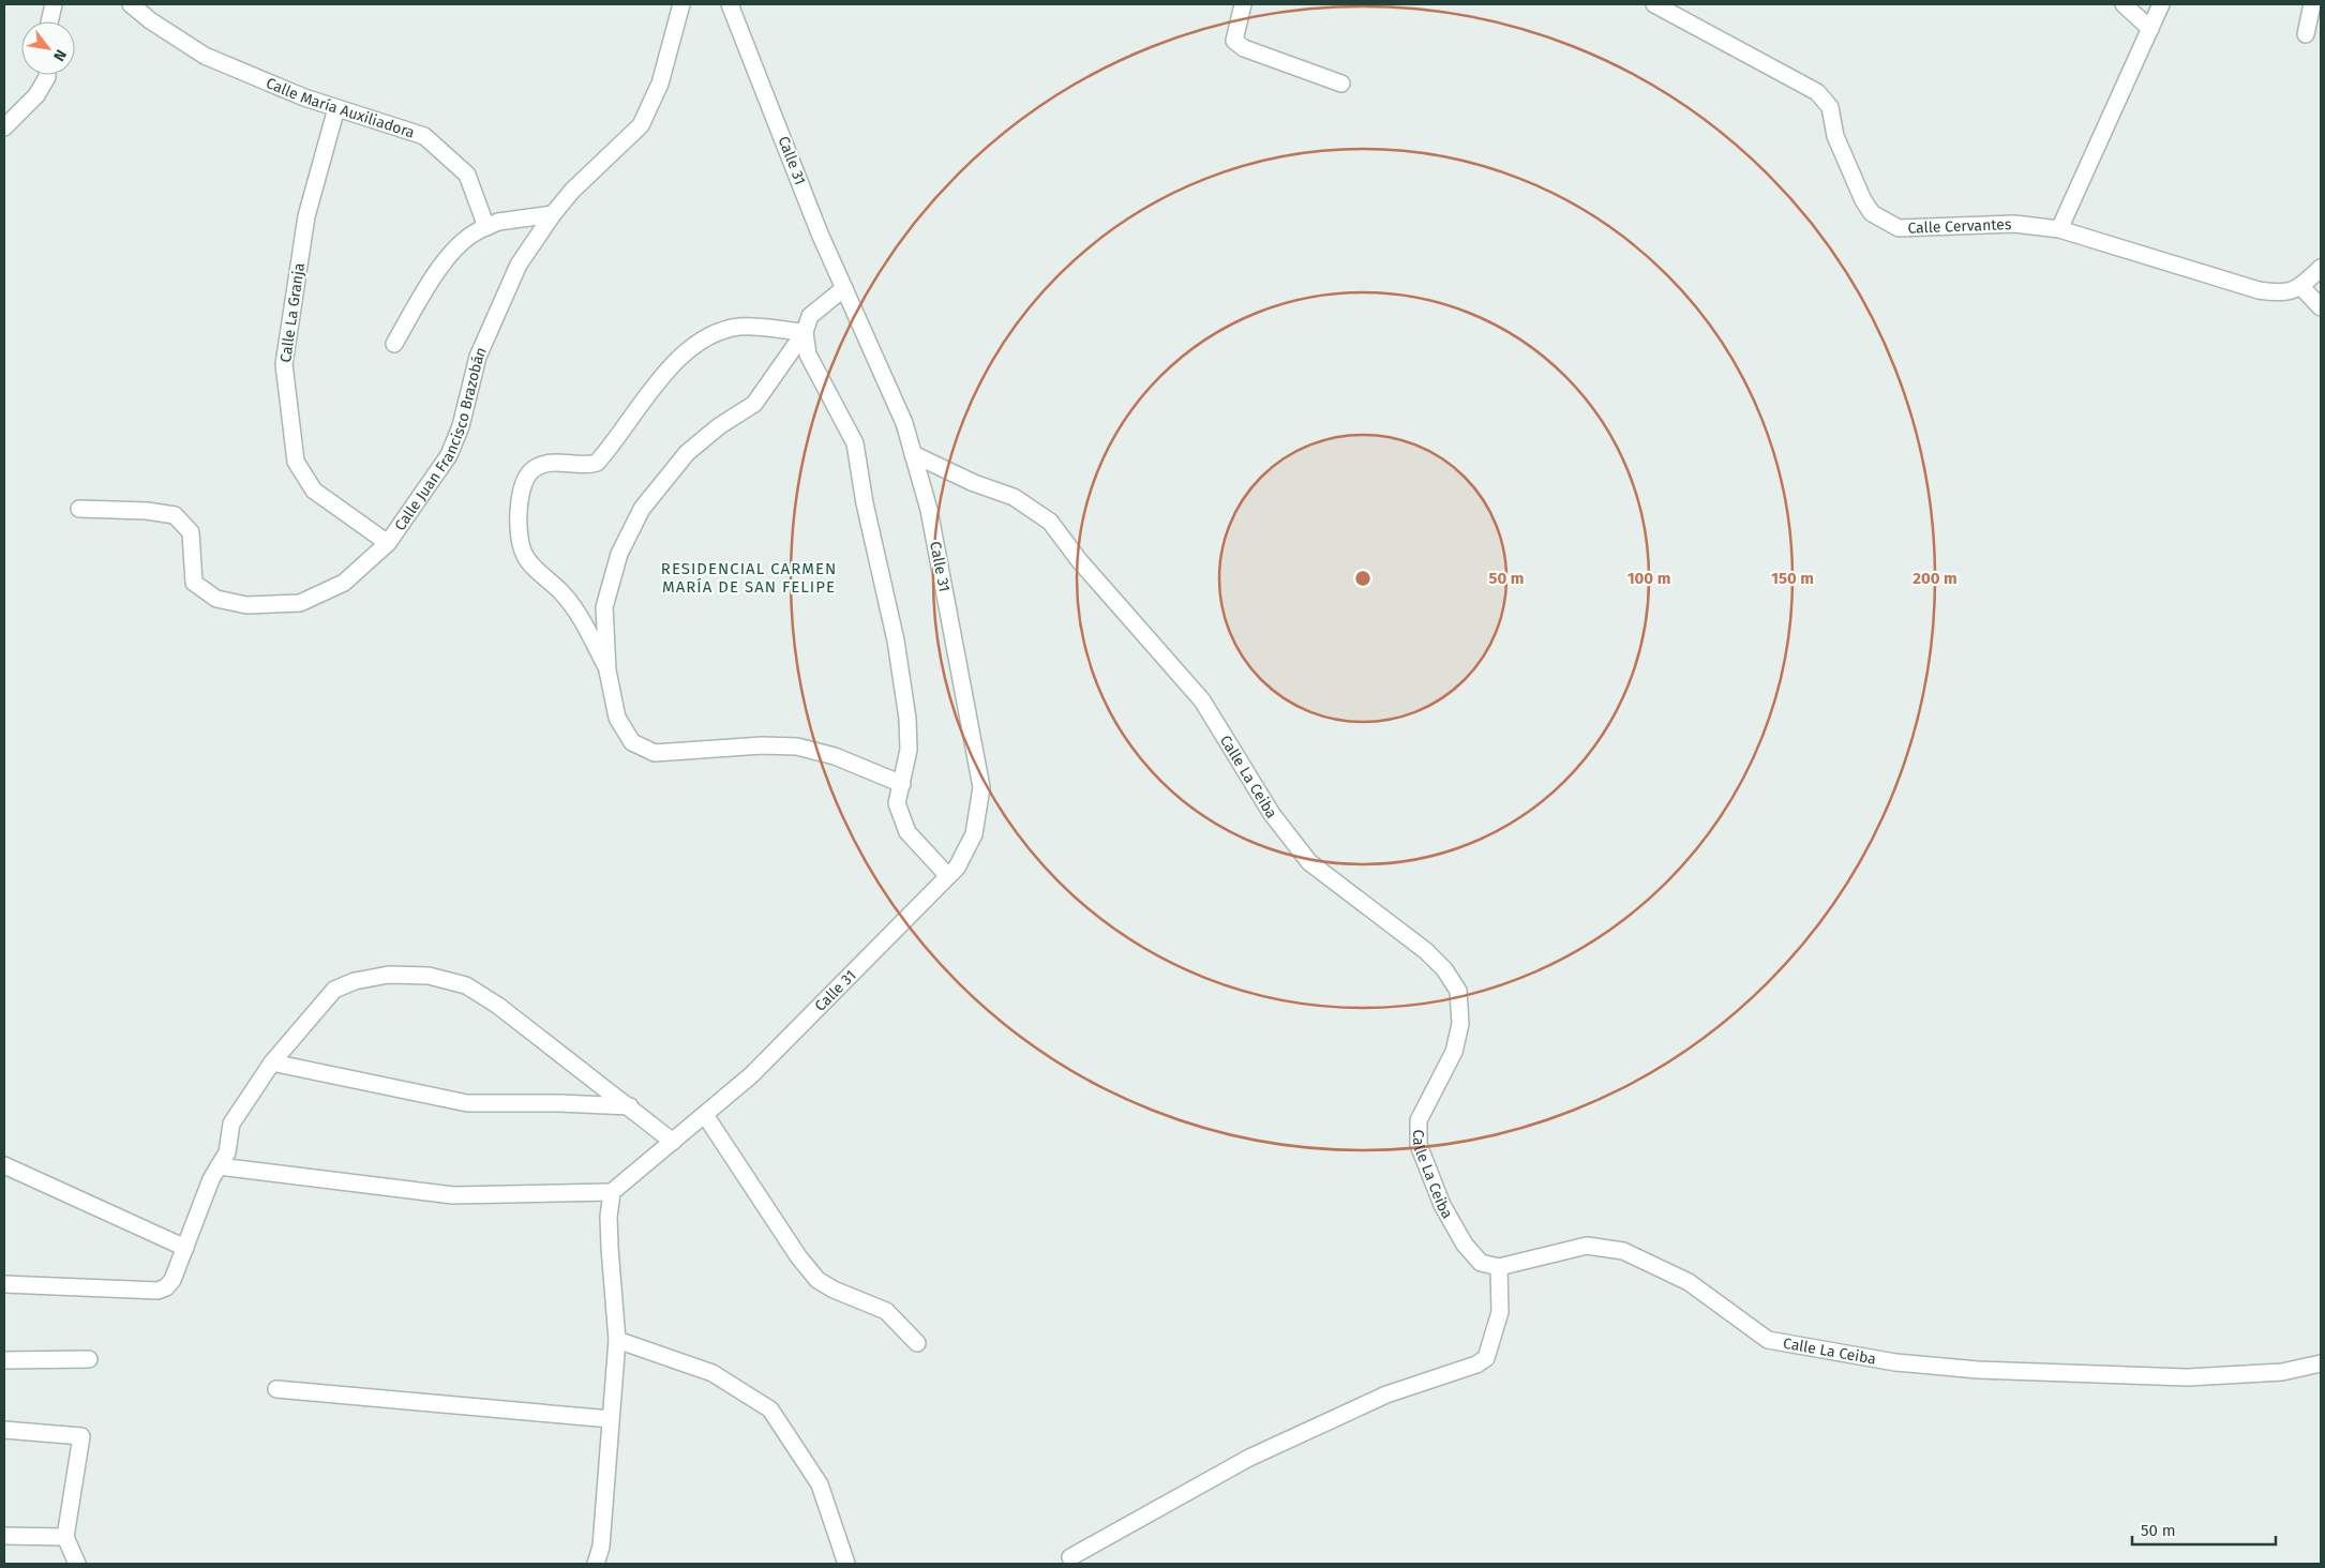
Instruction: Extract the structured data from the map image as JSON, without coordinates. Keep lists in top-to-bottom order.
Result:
{
  "streets": {
    "street": [
      "Calle María Auxiliadora",
      "Calle 31",
      "Calle Cervantes",
      "Calle La Granja",
      "Calle Juan Francisco Brazobán",
      "Calle La Ceiba"
    ]
  },
  "crossings": [
    ["Calle María Auxiliadora", "Calle La Granja"],
    ["Calle 31", "Calle La Ceiba"],
    ["Calle La Granja", "Calle Juan Francisco Brazobán"]
  ],
  "districts": ["RESIDENCIAL CARMEN MARÍA DE SAN FELIPE"],
  "scale_bar": "50 m",
  "north": "bottom right",
  "rings": [
    "50 m",
    "100 m",
    "150 m",
    "200 m"
  ]
}
